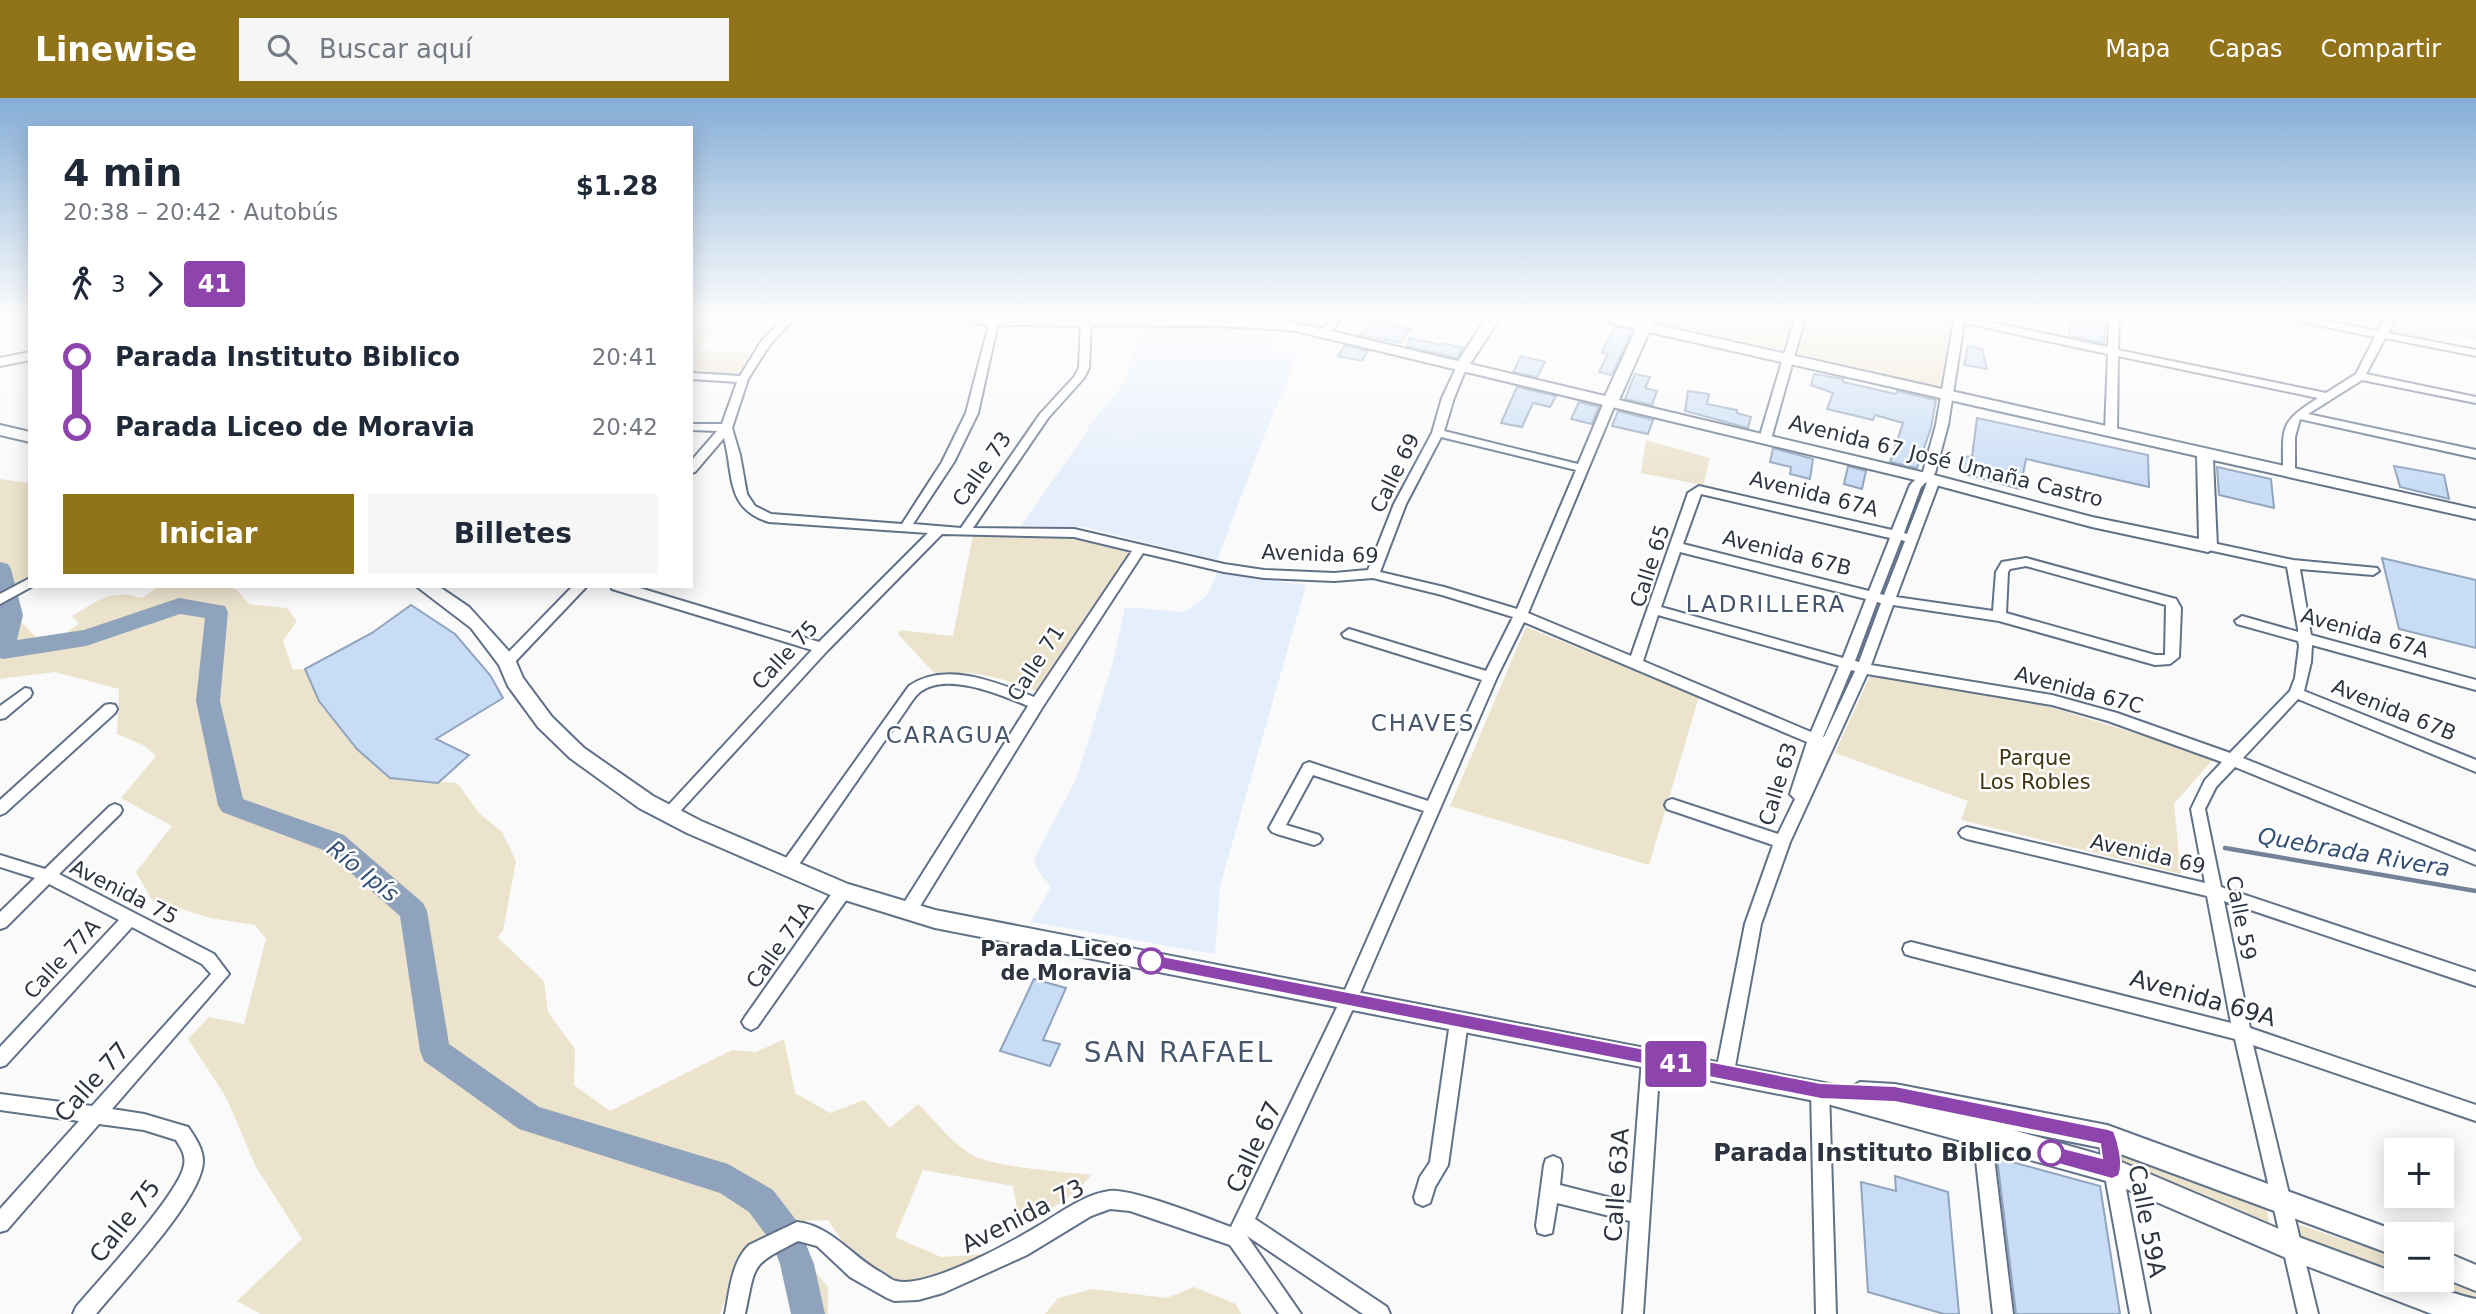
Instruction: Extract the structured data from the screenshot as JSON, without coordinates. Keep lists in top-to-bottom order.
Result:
{
  "streets": {
    "main road": ["Avenida 67 José Umaña Castro"],
    "street": [
      "Calle 73",
      "Calle 69",
      "Avenida 67A",
      "Avenida 67B",
      "Avenida 69",
      "Calle 65",
      "Calle 75",
      "Calle 71",
      "Avenida 67C",
      "Calle 63",
      "Avenida 75",
      "Calle 59",
      "Calle 71A",
      "Calle 77A",
      "Avenida 69A",
      "Calle 77",
      "Calle 67",
      "Calle 63A",
      "Avenida 73",
      "Calle 59A"
    ]
  },
  "crossings": [
    ["Avenida 67 José Umaña Castro", "Calle 59"],
    ["Avenida 67 José Umaña Castro", "Calle 67"],
    ["Calle 73", "Avenida 69"],
    ["Calle 69", "Avenida 69"],
    ["Avenida 67A", "Calle 65"],
    ["Avenida 67A", "Calle 59"],
    ["Avenida 67B", "Calle 65"],
    ["Avenida 67B", "Calle 59"],
    ["Avenida 69", "Calle 65"],
    ["Avenida 69", "Calle 75"],
    ["Avenida 69", "Calle 71"],
    ["Avenida 69", "Calle 63"],
    ["Avenida 69", "Calle 59"],
    ["Avenida 69", "Calle 67"],
    ["Calle 65", "Avenida 67C"],
    ["Calle 75", "Calle 77"],
    ["Avenida 67C", "Calle 59"],
    ["Avenida 75", "Calle 77A"],
    ["Avenida 75", "Calle 77"],
    ["Calle 59", "Avenida 69A"],
    ["Calle 67", "Avenida 73"]
  ],
  "districts": [
    "LADRILLERA",
    "CHAVES",
    "CARAGUA",
    "SAN RAFAEL"
  ],
  "water": ["Quebrada Rivera", "Río Ipís"],
  "parks": ["Parque Los Robles"],
  "places": ["Parada Liceo de Moravia", "Parada Instituto Biblico"],
  "lines": ["bus line 41"],
  "page": {
    "header": "Linewise",
    "search": "Buscar aquí",
    "nav": ["Mapa", "Capas", "Compartir"],
    "on_map": "41",
    "heading": ["4 min", "20:38 – 20:42 · Autobús", "$1.28"],
    "legs": ["3", "41"],
    "list": [
      {
        "name": "Parada Instituto Biblico",
        "value": "20:41"
      },
      {
        "name": "Parada Liceo de Moravia",
        "value": "20:42"
      }
    ],
    "buttons": ["Iniciar", "Billetes"],
    "map_buttons": ["+", "−"]
  }
}
